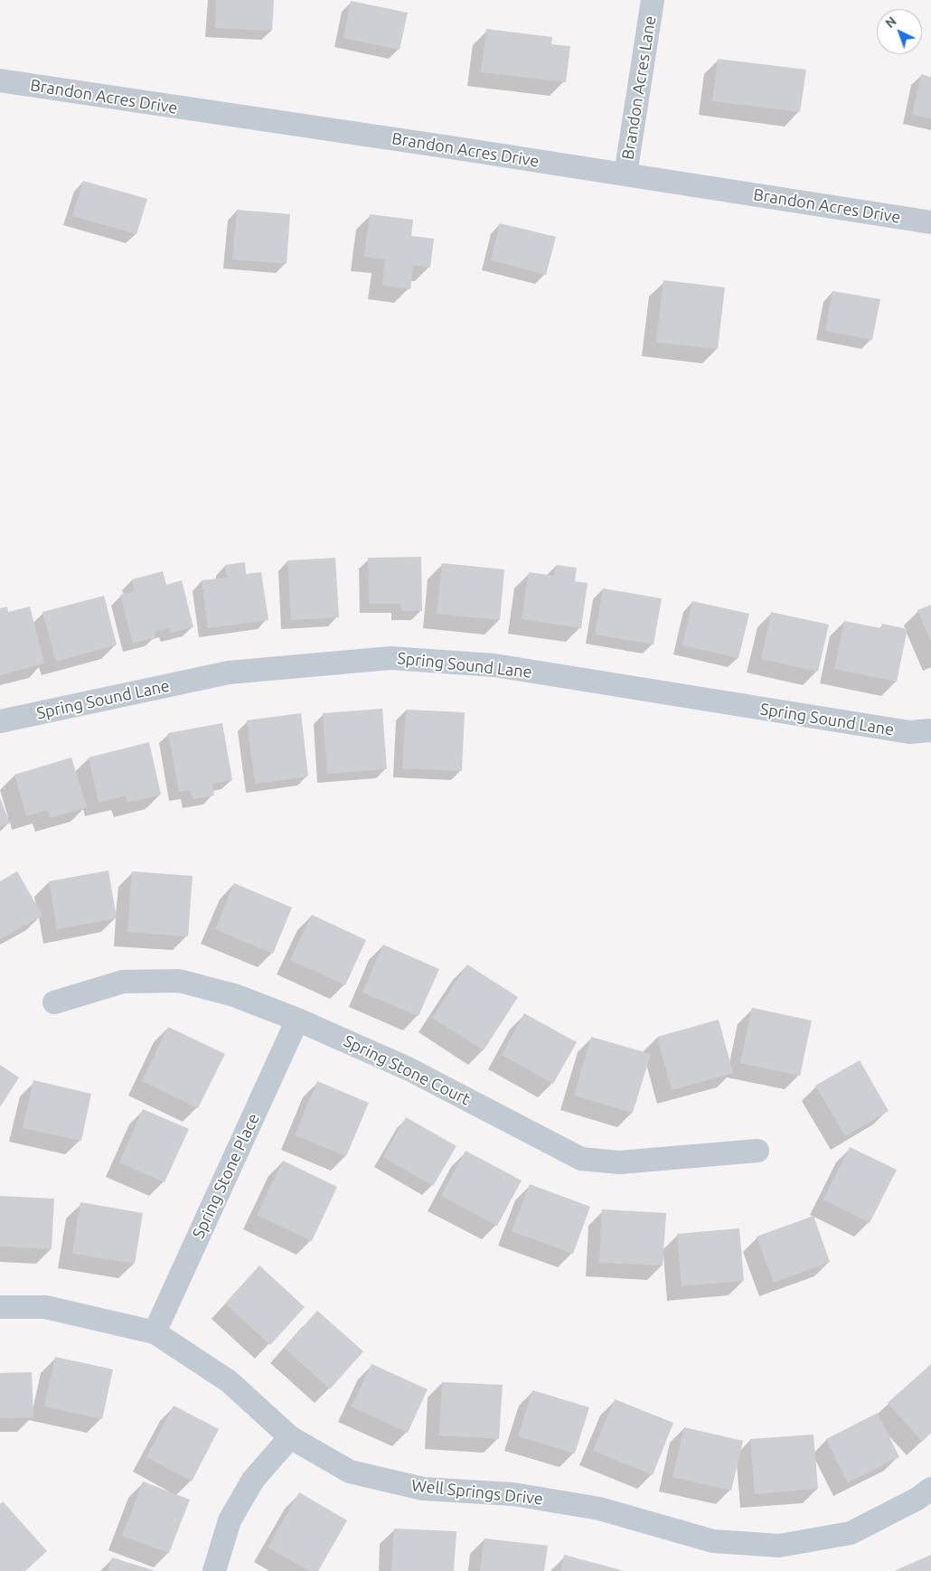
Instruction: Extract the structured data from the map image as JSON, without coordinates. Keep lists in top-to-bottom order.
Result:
{
  "streets": {
    "street": [
      "Brandon Acres Lane",
      "Brandon Acres Drive",
      "Spring Sound Lane",
      "Spring Stone Court",
      "Spring Stone Place",
      "Well Springs Drive"
    ]
  },
  "crossings": [
    ["Brandon Acres Lane", "Brandon Acres Drive"],
    ["Spring Stone Court", "Spring Stone Place"],
    ["Spring Stone Place", "Well Springs Drive"]
  ],
  "north": "top left"
}
